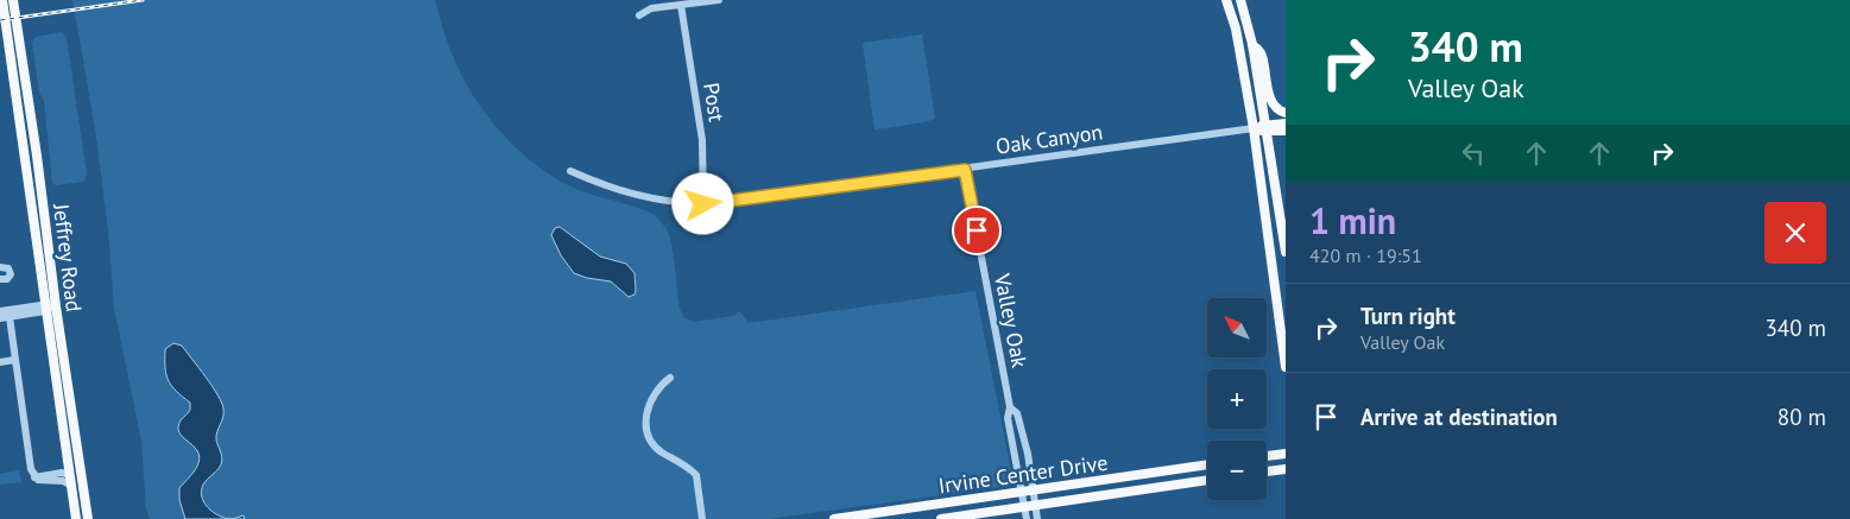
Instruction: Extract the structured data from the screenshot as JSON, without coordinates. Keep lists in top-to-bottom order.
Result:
{
  "streets": {
    "main road": ["Jeffrey Road", "Irvine Center Drive"],
    "street": ["Post", "Oak Canyon", "Valley Oak"]
  },
  "crossings": [
    ["Post", "Oak Canyon"],
    ["Oak Canyon", "Valley Oak"],
    ["Valley Oak", "Irvine Center Drive"]
  ],
  "north": "top left",
  "page": {
    "turn": ["340 m", "Valley Oak"],
    "heading": ["1 min", "420 m · 19:51"],
    "list": [
      {
        "name": "Turn right",
        "note": "Valley Oak",
        "value": "340 m"
      },
      {
        "name": "Arrive at destination",
        "value": "80 m"
      }
    ],
    "map_buttons": ["+", "−"]
  }
}
